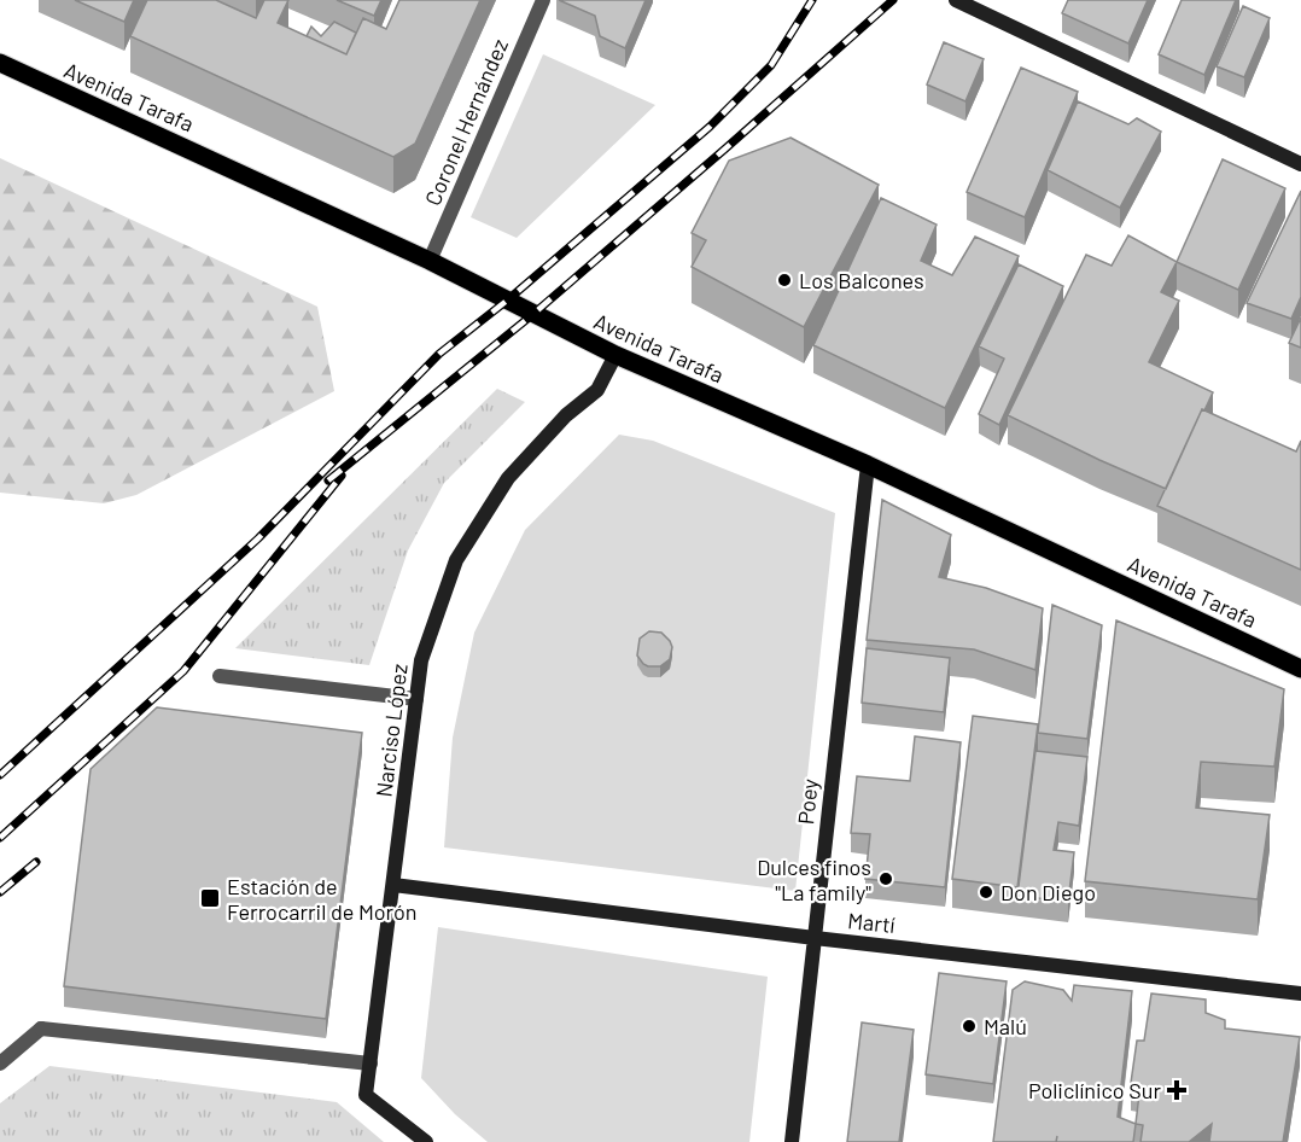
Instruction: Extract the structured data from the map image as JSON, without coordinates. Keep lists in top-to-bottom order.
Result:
{
  "streets": {
    "main road": ["Avenida Tarafa"],
    "street": [
      "Coronel Hernández",
      "Narciso López",
      "Poey",
      "Martí"
    ]
  },
  "crossings": [
    ["Avenida Tarafa", "Coronel Hernández"],
    ["Avenida Tarafa", "Narciso López"],
    ["Avenida Tarafa", "Poey"],
    ["Narciso López", "Martí"],
    ["Poey", "Martí"]
  ],
  "places": {
    "other": [
      "Los Balcones",
      "Dulces finos \"La family\"",
      "Don Diego",
      "Malú"
    ],
    "transit": ["Estación de Ferrocarril de Morón"],
    "health": ["Policlínico Sur"]
  }
}
